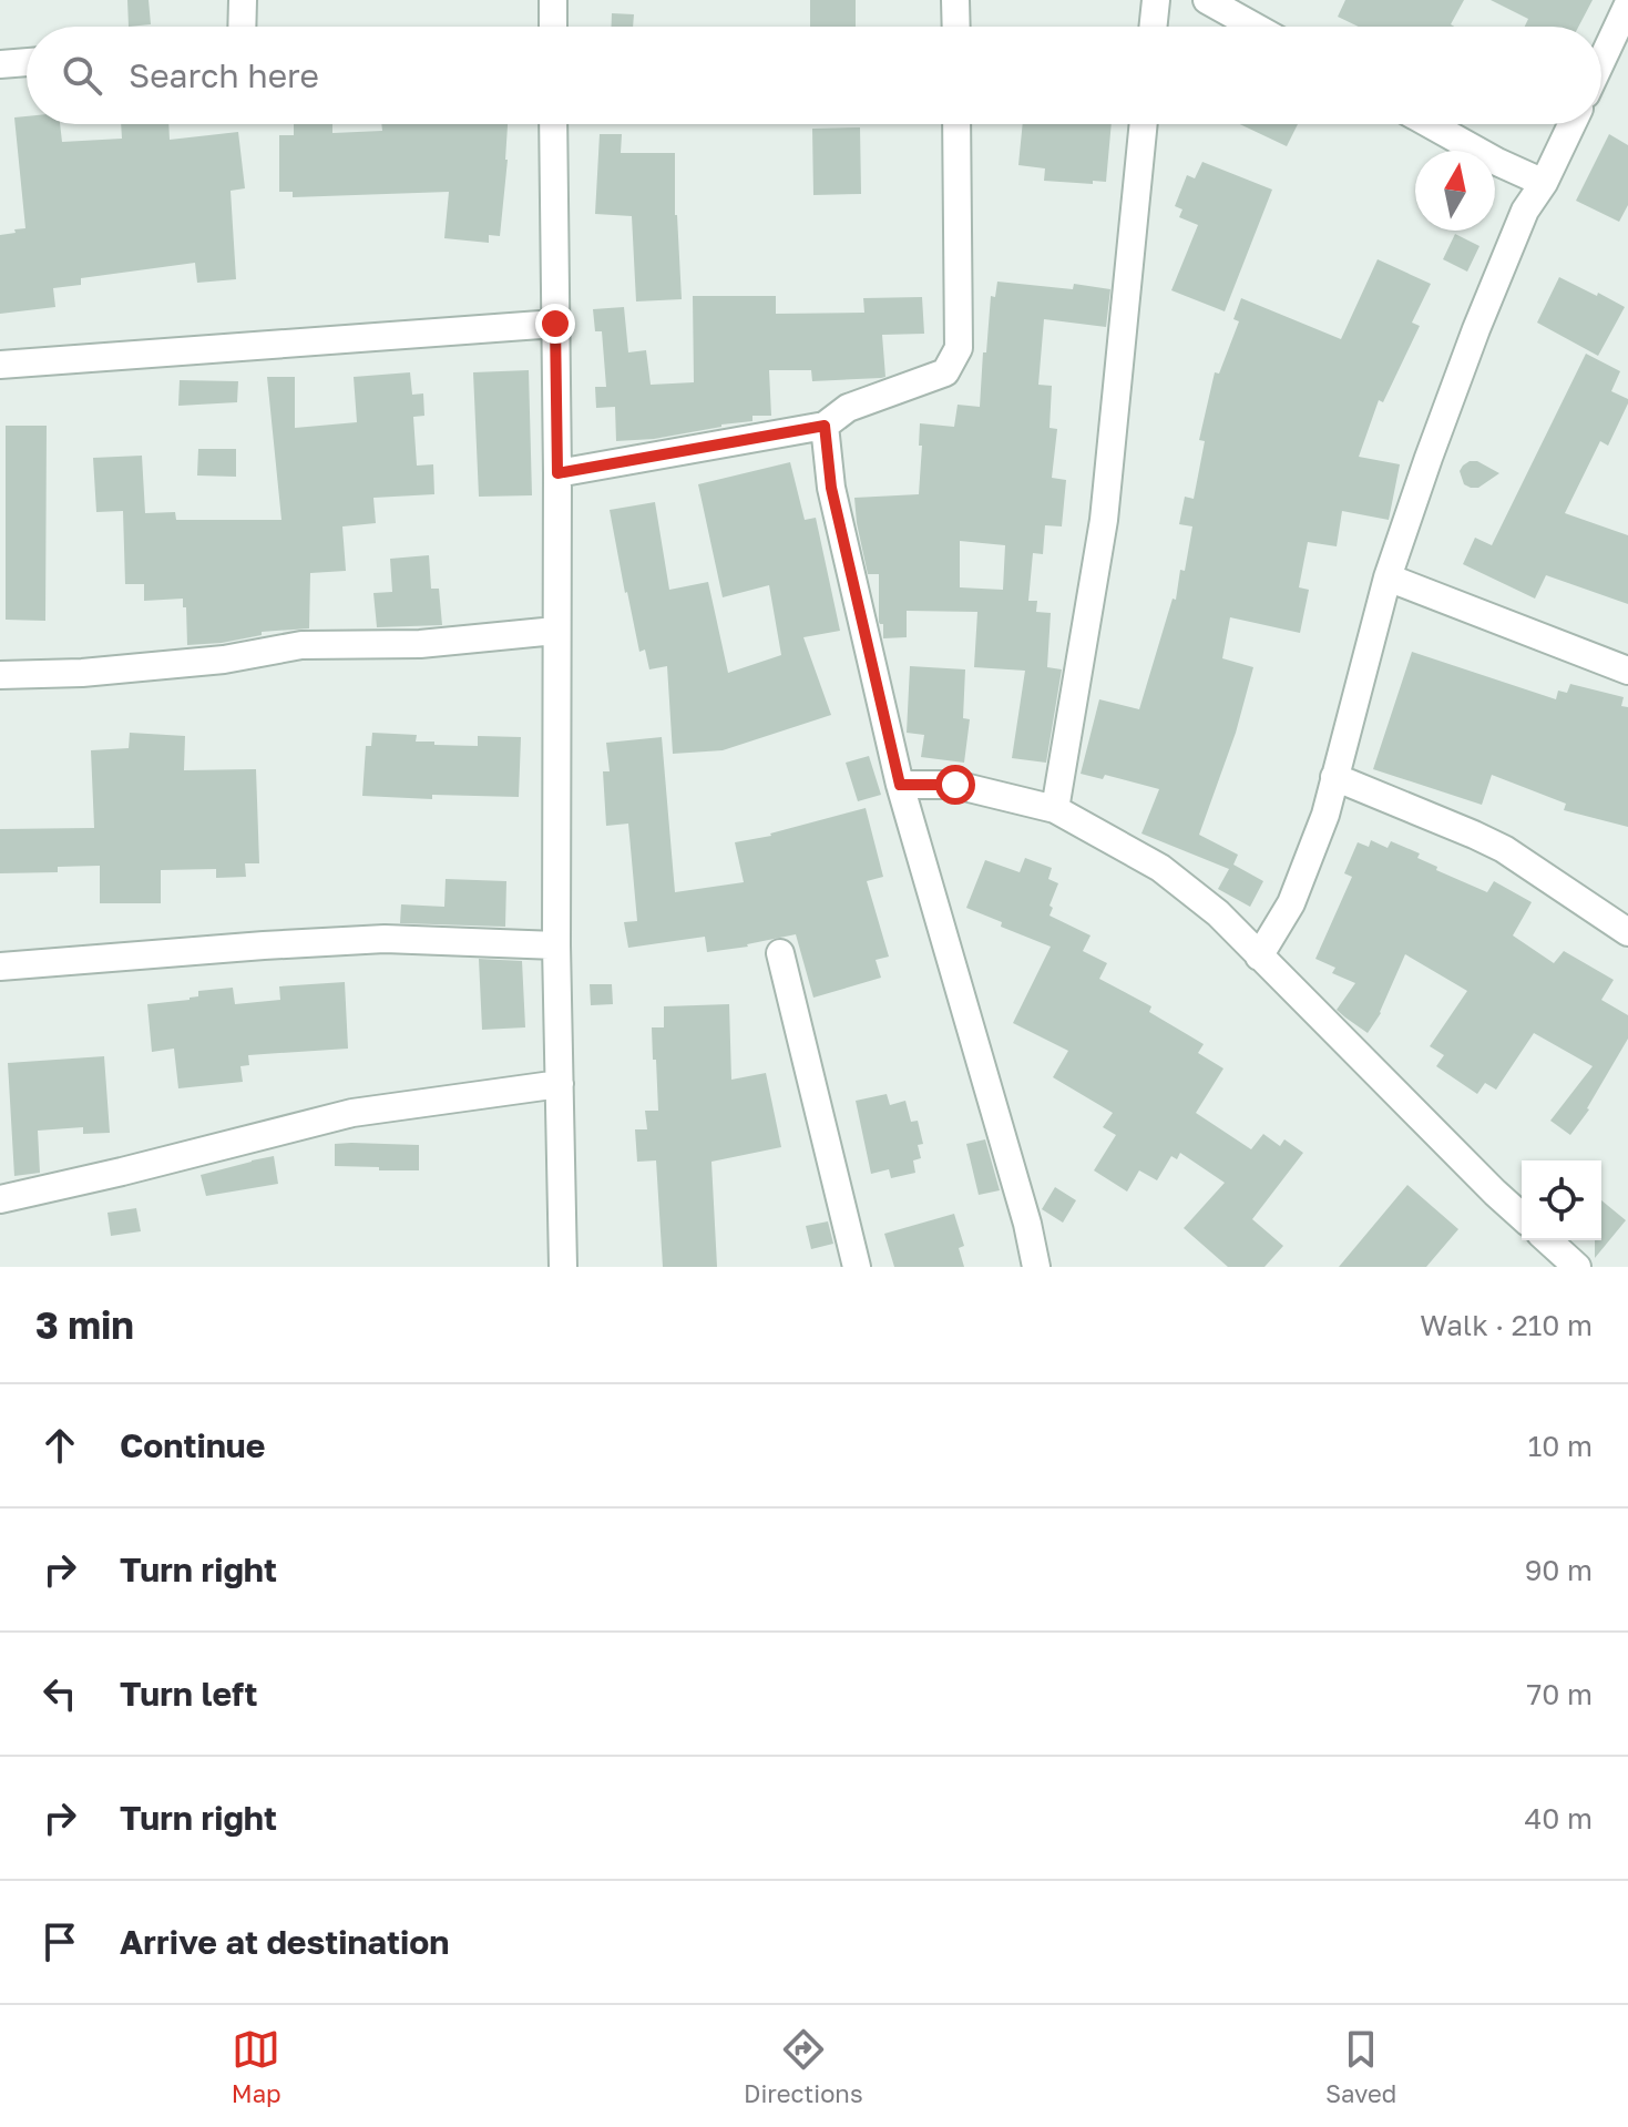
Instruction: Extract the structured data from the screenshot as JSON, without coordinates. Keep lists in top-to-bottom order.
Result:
{
  "north": "top",
  "page": {
    "search": "Search here",
    "heading": ["3 min", "Walk · 210 m"],
    "list": [
      ["Continue", "10 m"],
      ["Turn right", "90 m"],
      ["Turn left", "70 m"],
      ["Turn right", "40 m"],
      "Arrive at destination"
    ],
    "nav": ["Map", "Directions", "Saved"]
  }
}
